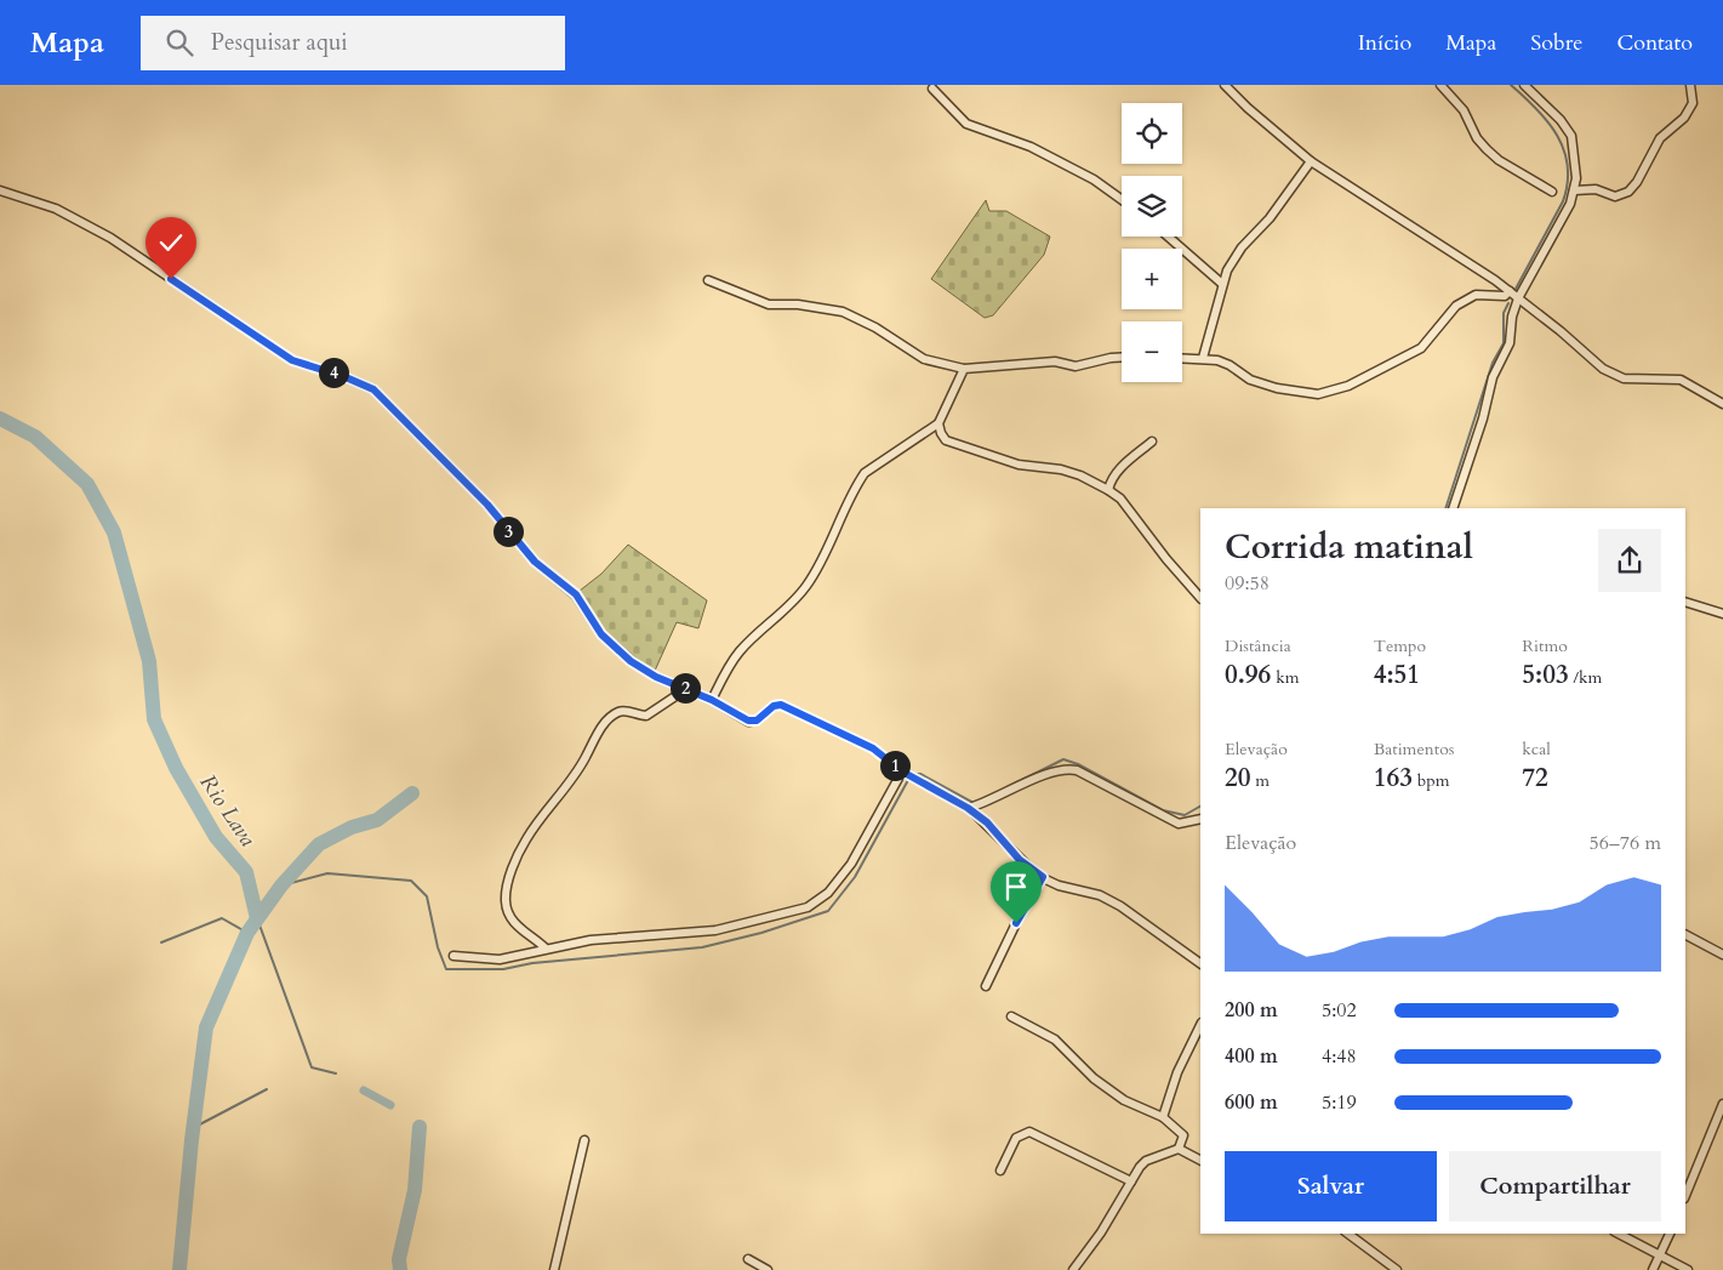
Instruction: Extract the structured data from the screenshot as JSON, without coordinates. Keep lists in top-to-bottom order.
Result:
{
  "water": ["Rio Lava"],
  "page": {
    "header": "Mapa",
    "search": "Pesquisar aqui",
    "nav": [
      "Início",
      "Mapa",
      "Sobre",
      "Contato"
    ],
    "map_buttons": ["+", "−"],
    "pins": [
      "4",
      "3",
      "2",
      "1"
    ],
    "heading": ["Corrida matinal", "09:58"],
    "stats": [
      ["Distância", "0.96 km"],
      ["Tempo", "4:51"],
      ["Ritmo", "5:03 /km"],
      ["Elevação", "20 m"],
      ["Batimentos", "163 bpm"],
      ["kcal", "72"]
    ],
    "chart": ["Elevação", "56–76 m"],
    "list": [
      {
        "name": "200 m",
        "note": "5:02"
      },
      {
        "name": "400 m",
        "note": "4:48"
      },
      {
        "name": "600 m",
        "note": "5:19"
      }
    ],
    "buttons": ["Salvar", "Compartilhar"]
  }
}
